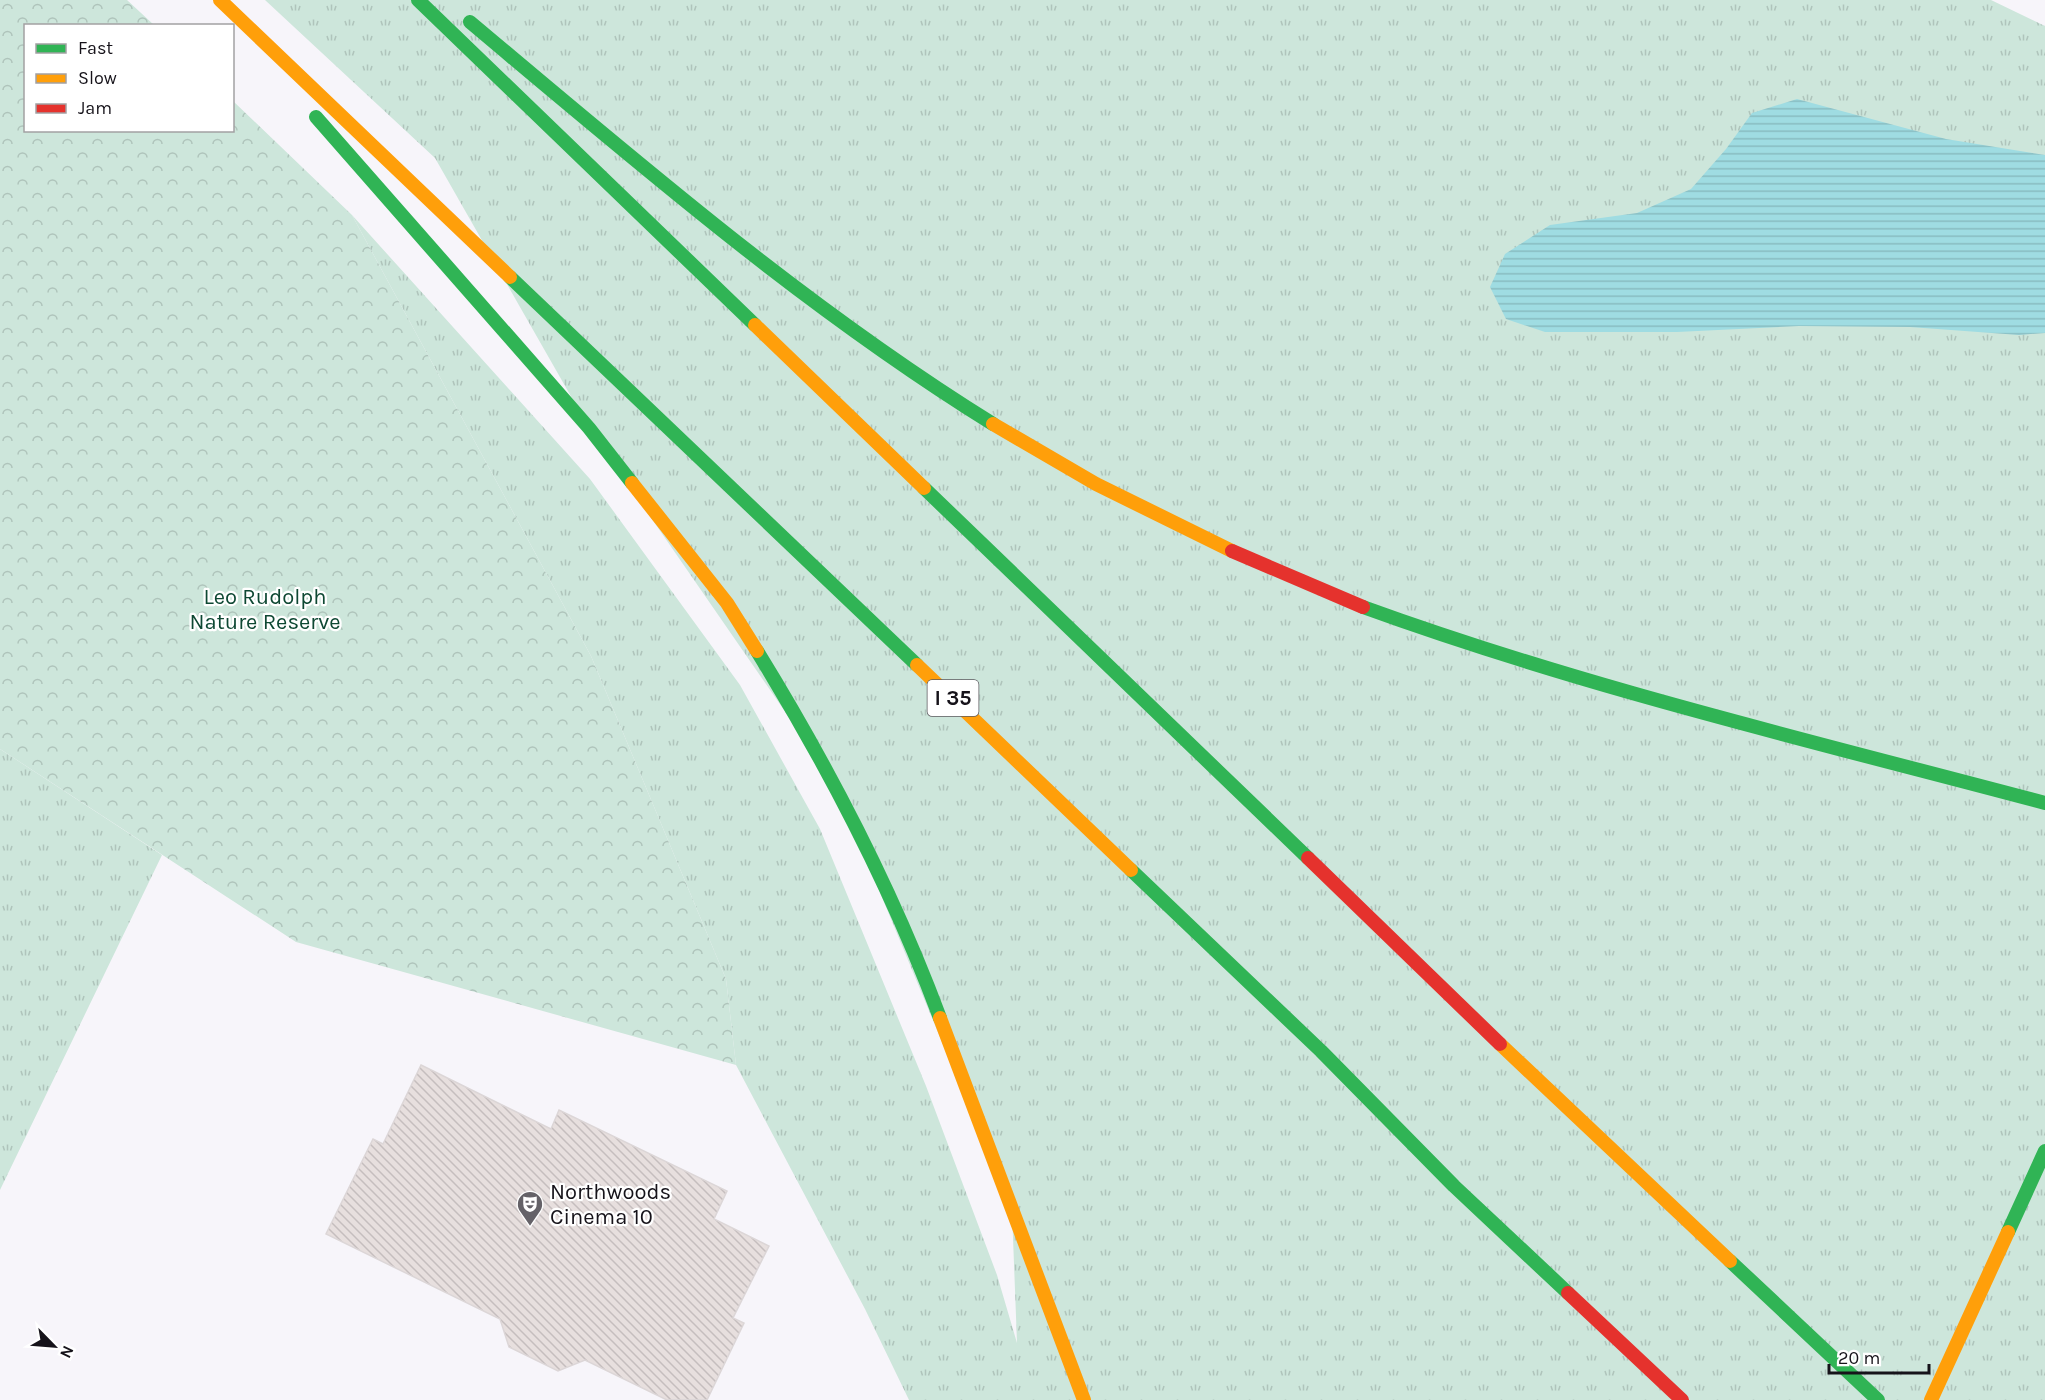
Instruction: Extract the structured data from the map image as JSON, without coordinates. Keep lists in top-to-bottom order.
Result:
{
  "streets": {
    "main road": ["I 35"]
  },
  "parks": ["Leo Rudolph Nature Reserve"],
  "places": {
    "theatre": ["Northwoods Cinema 10"]
  },
  "legend": ["Fast", "Slow", "Jam"],
  "scale_bar": "20 m",
  "north": "bottom right"
}
